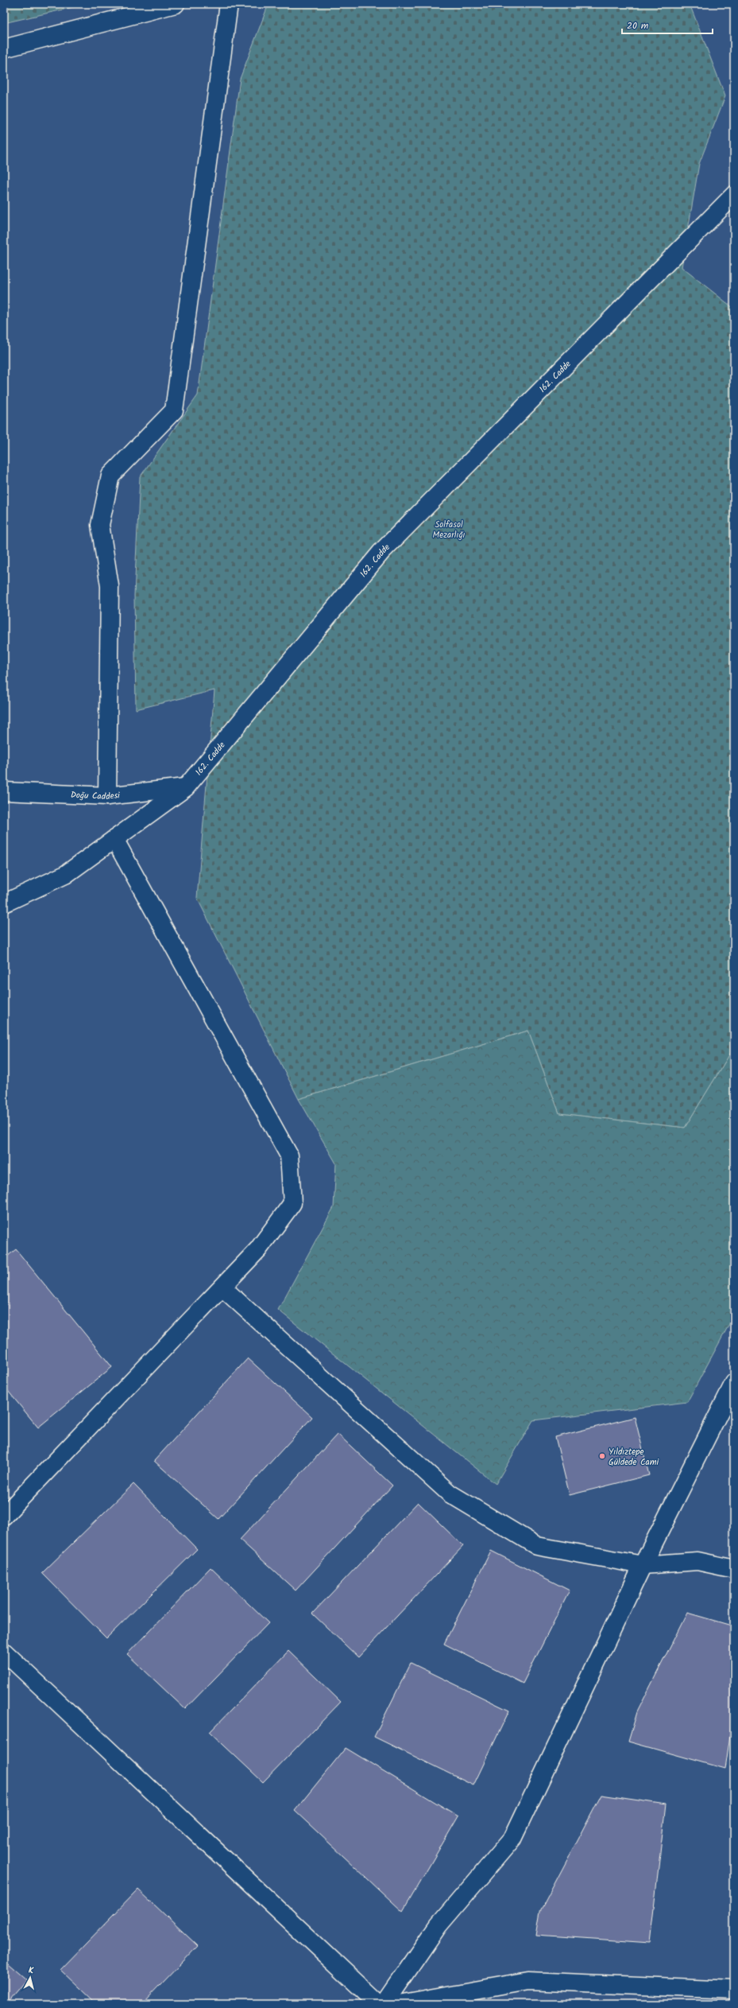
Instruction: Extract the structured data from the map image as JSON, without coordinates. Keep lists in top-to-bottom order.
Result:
{
  "streets": {
    "street": ["162. Cadde", "Doğu Caddesi"]
  },
  "crossings": [
    ["162. Cadde", "Doğu Caddesi"]
  ],
  "parks": ["Solfasol Mezarlığı"],
  "places": ["Yıldıztepe Güldede Cami"],
  "scale_bar": "20 m",
  "north": "top"
}
